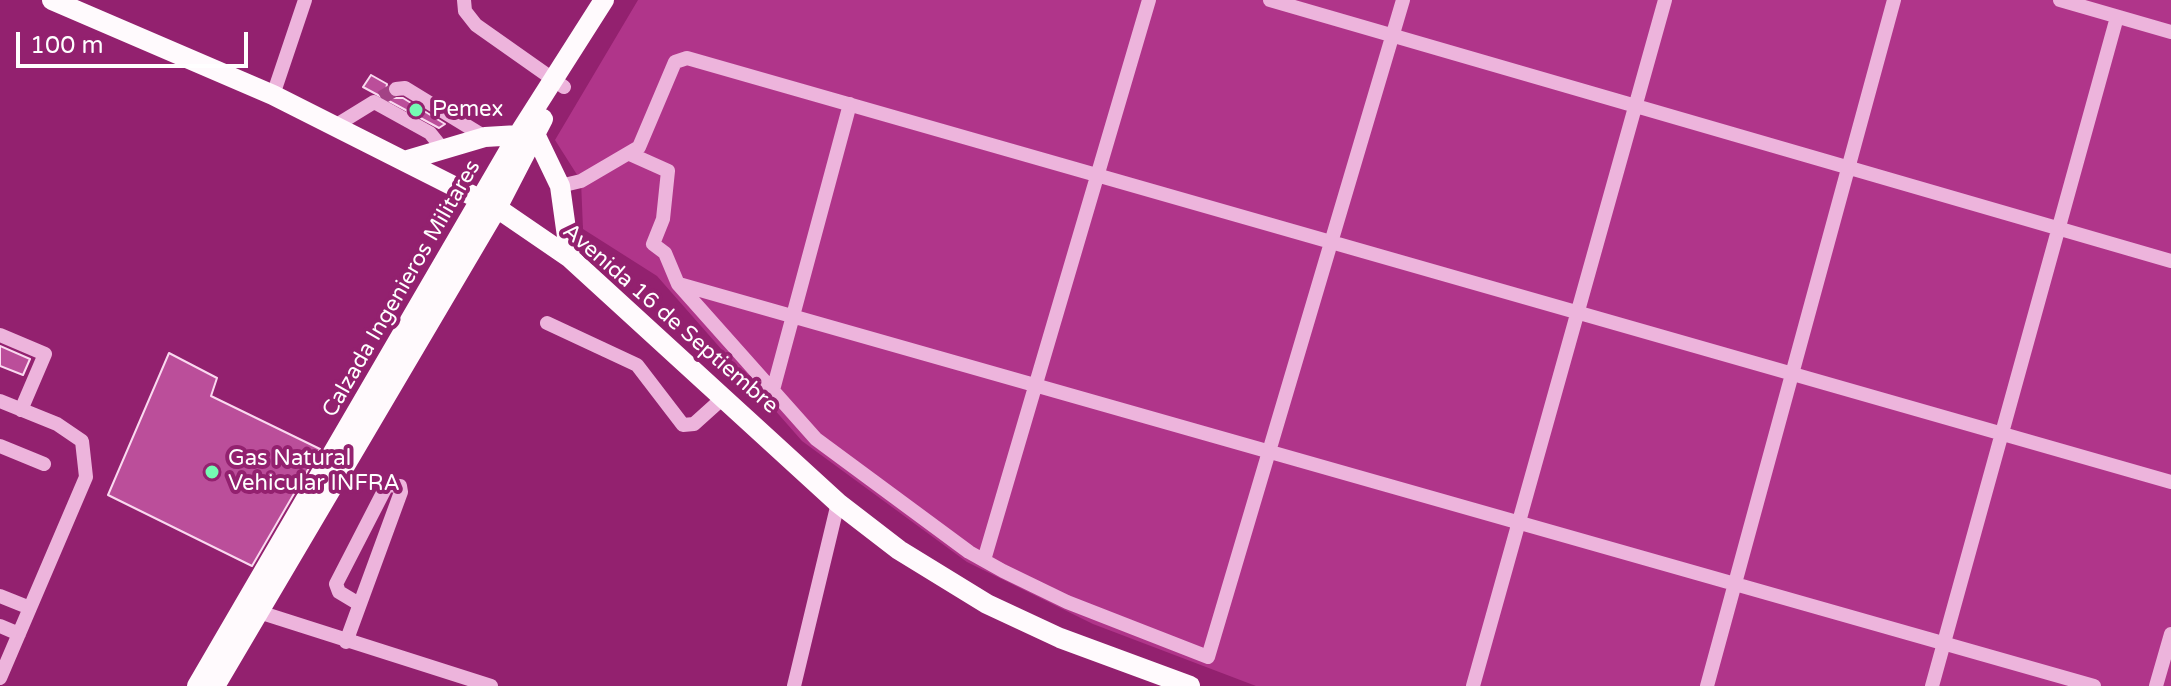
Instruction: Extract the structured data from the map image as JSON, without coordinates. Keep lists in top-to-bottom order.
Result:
{
  "streets": {
    "main road": ["Calzada Ingenieros Militares", "Avenida 16 de Septiembre"]
  },
  "crossings": [
    ["Calzada Ingenieros Militares", "Avenida 16 de Septiembre"]
  ],
  "places": ["Pemex", "Gas Natural Vehicular INFRA"],
  "scale_bar": "100 m"
}
